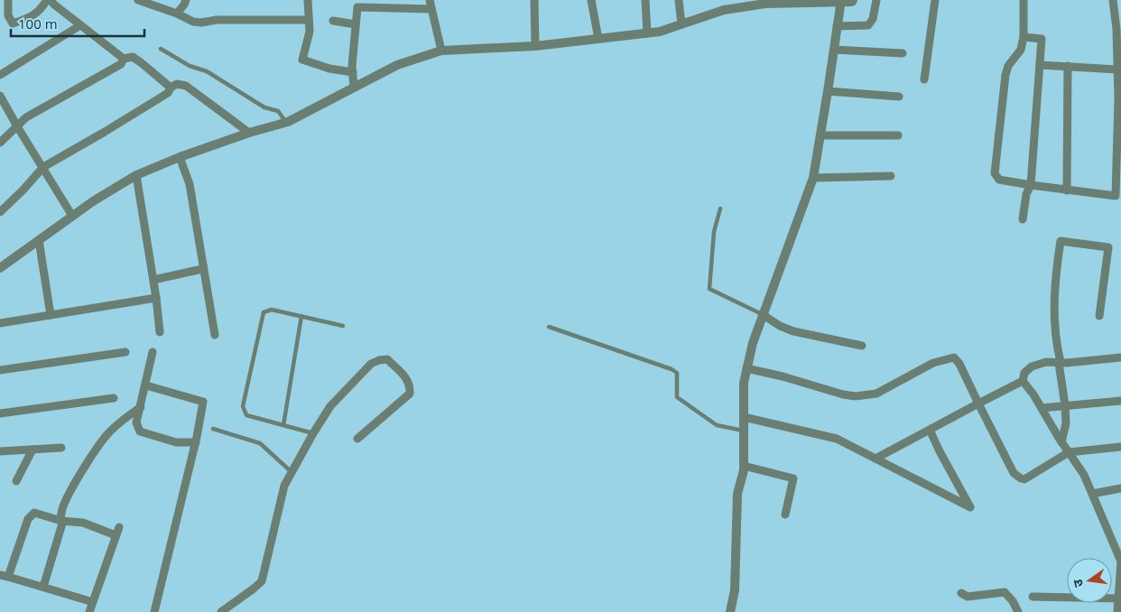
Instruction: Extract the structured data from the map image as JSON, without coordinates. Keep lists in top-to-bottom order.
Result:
{
  "scale_bar": "100 m",
  "north": "left"
}
